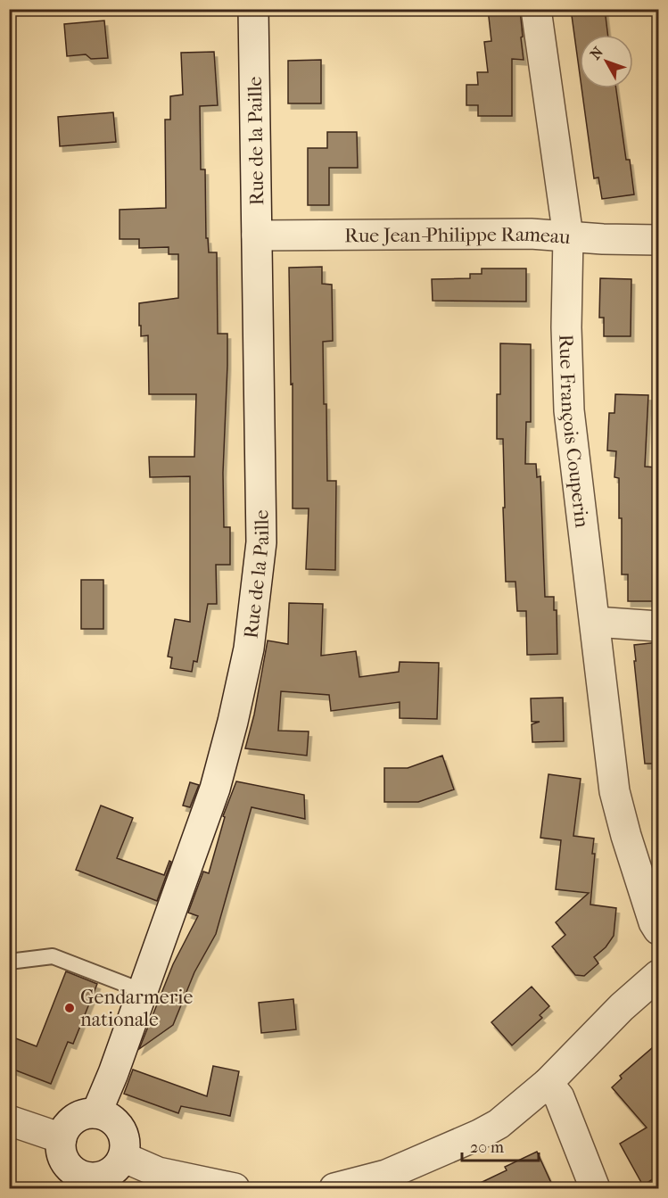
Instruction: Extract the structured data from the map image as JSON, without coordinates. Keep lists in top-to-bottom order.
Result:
{
  "streets": {
    "street": ["Rue de la Paille", "Rue Jean-Philippe Rameau", "Rue François Couperin"]
  },
  "crossings": [
    ["Rue de la Paille", "Rue Jean-Philippe Rameau"],
    ["Rue Jean-Philippe Rameau", "Rue François Couperin"]
  ],
  "places": ["Gendarmerie nationale"],
  "scale_bar": "20 m",
  "north": "top left"
}
